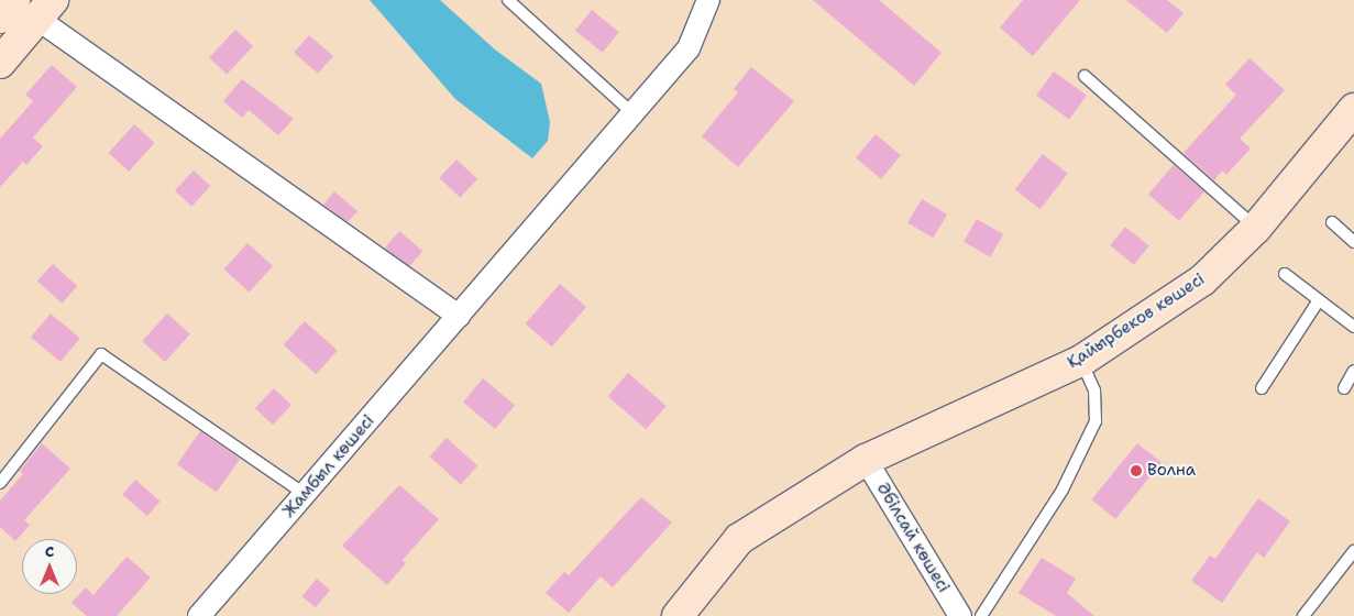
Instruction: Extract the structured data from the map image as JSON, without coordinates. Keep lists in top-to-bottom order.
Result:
{
  "streets": {
    "main road": ["Қайырбеков көшесі"],
    "street": ["Жамбыл көшесі", "Әбілсай көшесі"]
  },
  "crossings": [
    ["Қайырбеков көшесі", "Әбілсай көшесі"]
  ],
  "places": ["Волна"],
  "north": "top"
}
